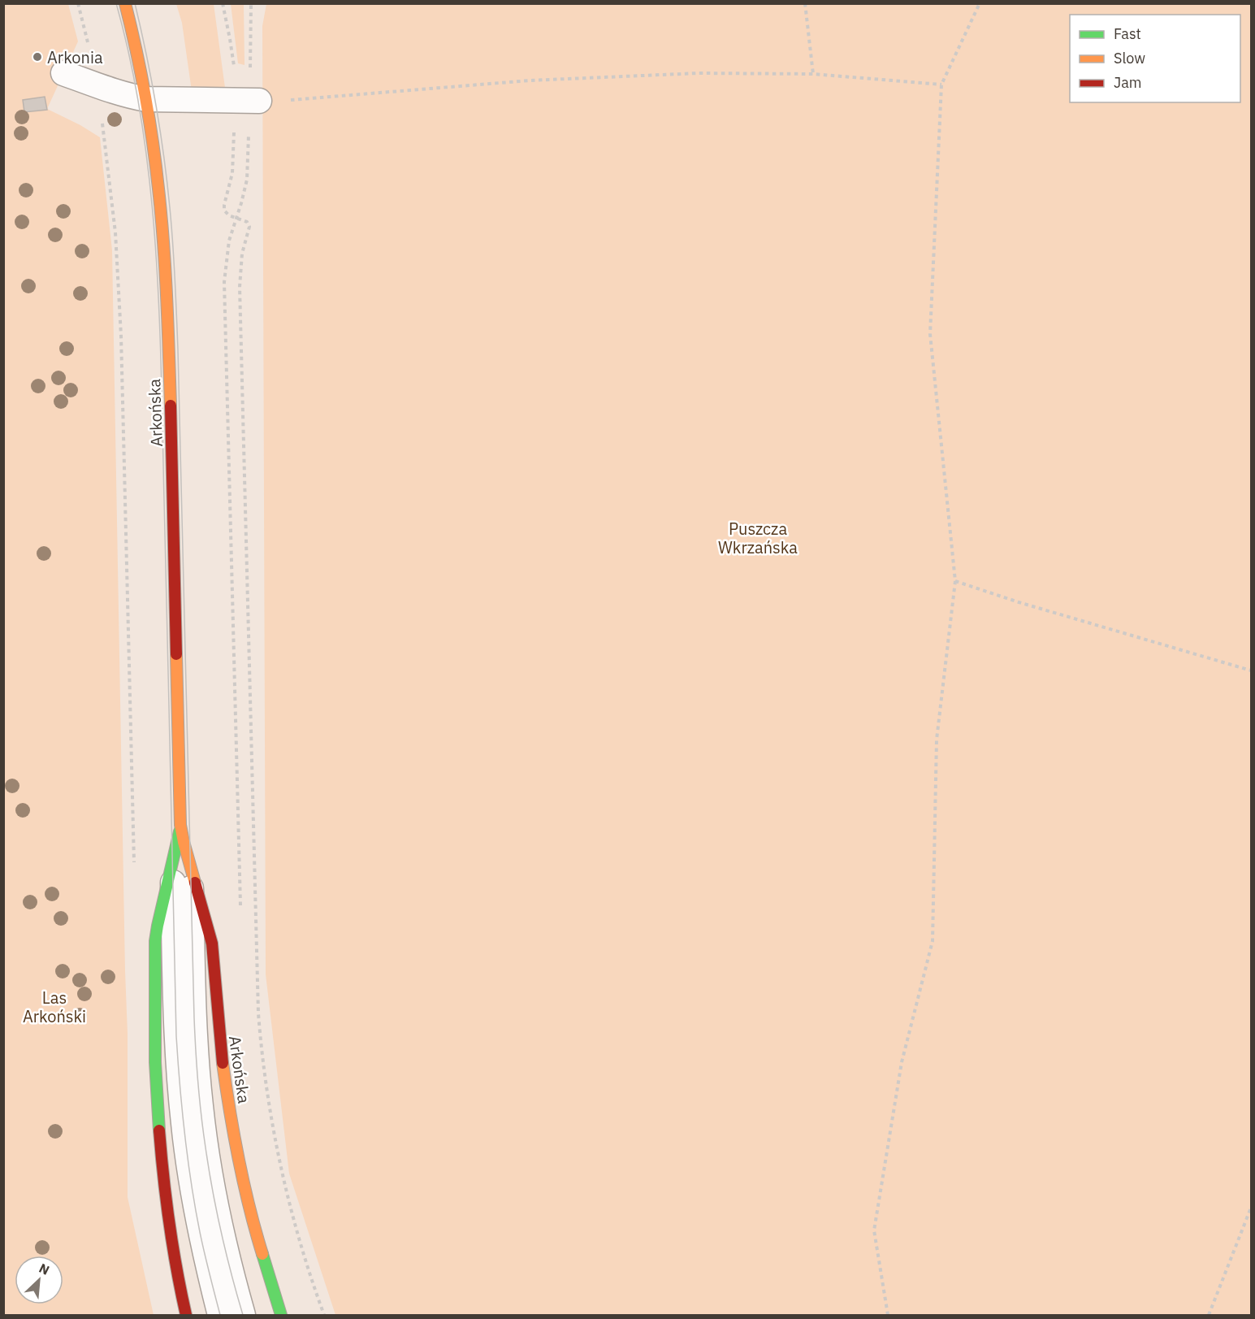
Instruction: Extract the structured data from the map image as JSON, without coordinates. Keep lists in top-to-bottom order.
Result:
{
  "streets": {
    "street": ["Arkońska"]
  },
  "parks": ["Puszcza Wkrzańska", "Las Arkoński"],
  "places": ["Arkonia"],
  "legend": ["Fast", "Slow", "Jam"],
  "north": "top right"
}
